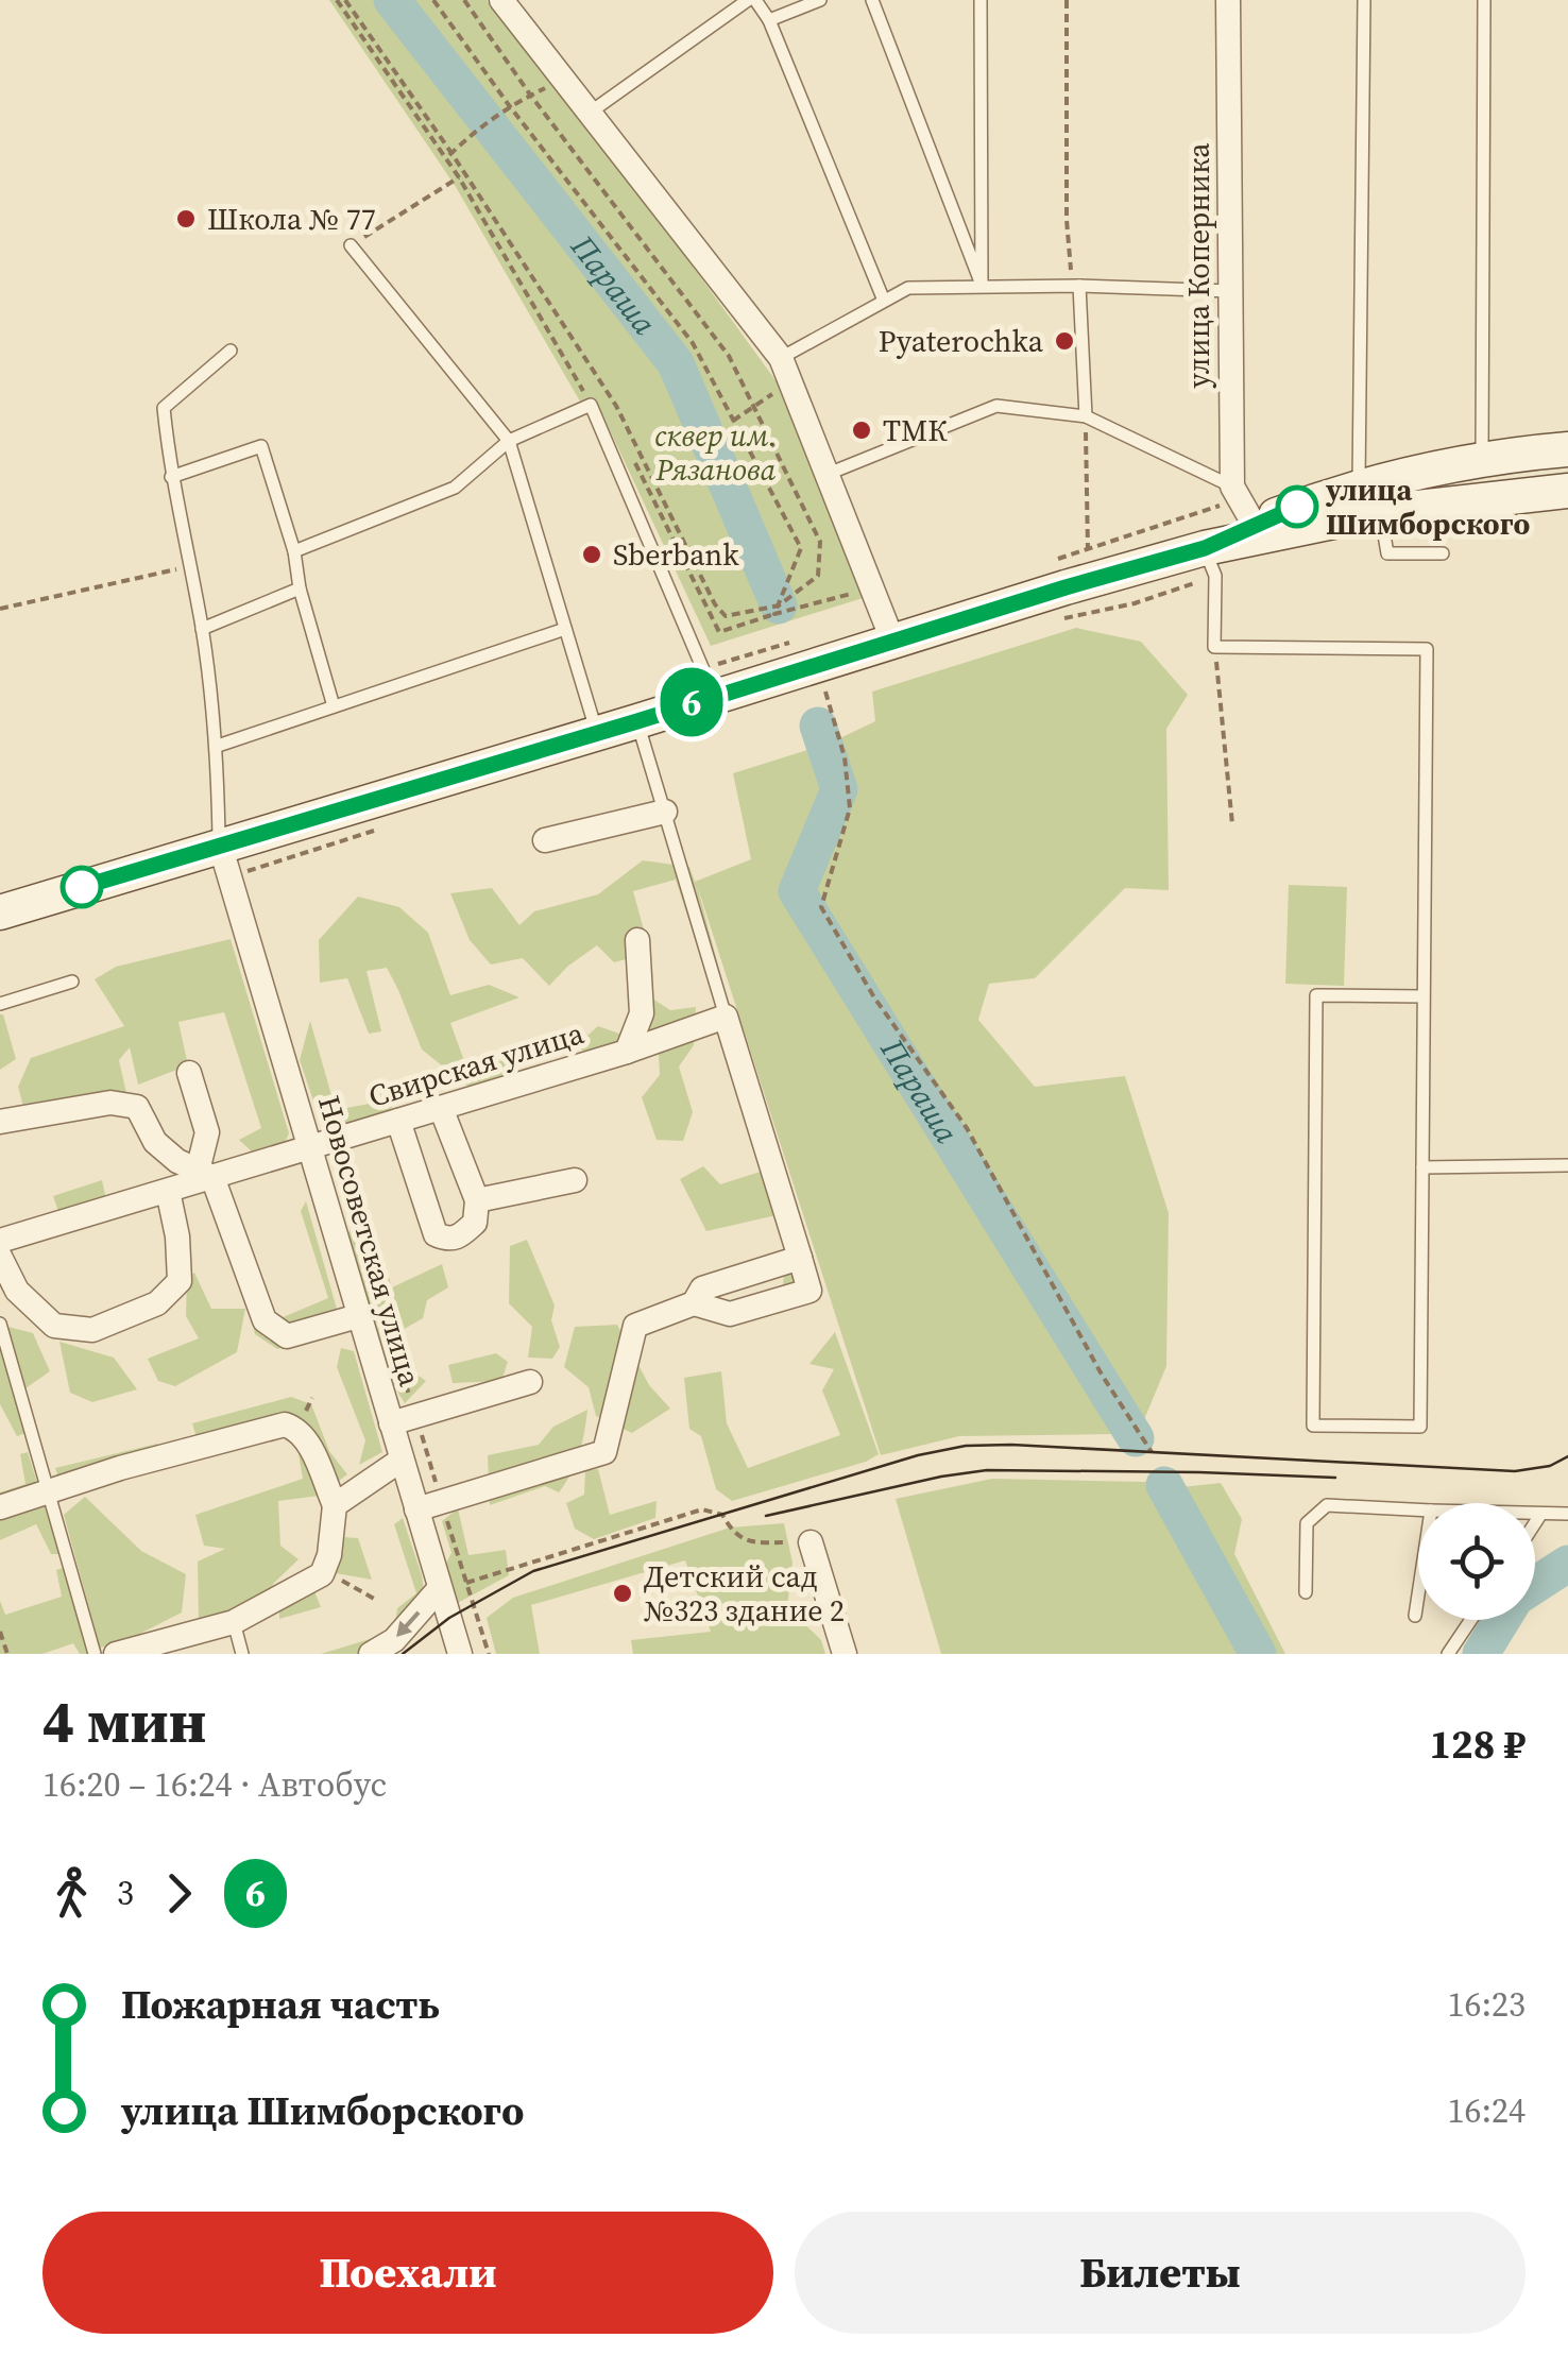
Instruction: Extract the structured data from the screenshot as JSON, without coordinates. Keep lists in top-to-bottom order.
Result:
{
  "streets": {
    "street": ["улица Коперника", "Свирская улица", "Новосоветская улица"]
  },
  "crossings": [
    ["Свирская улица", "Новосоветская улица"]
  ],
  "water": ["Параша"],
  "parks": ["сквер им. Рязанова"],
  "places": [
    "Школа № 77",
    "Pyaterochka",
    "ТМК",
    "улица Шимборского",
    "Sberbank",
    "Детский сад №323 здание 2"
  ],
  "lines": ["bus line 6"],
  "page": {
    "on_map": "6",
    "heading": ["4 мин", "16:20 – 16:24 · Автобус", "128 ₽"],
    "legs": ["3", "6"],
    "list": [
      {
        "name": "Пожарная часть",
        "value": "16:23"
      },
      {
        "name": "улица Шимборского",
        "value": "16:24"
      }
    ],
    "buttons": ["Поехали", "Билеты"]
  }
}
